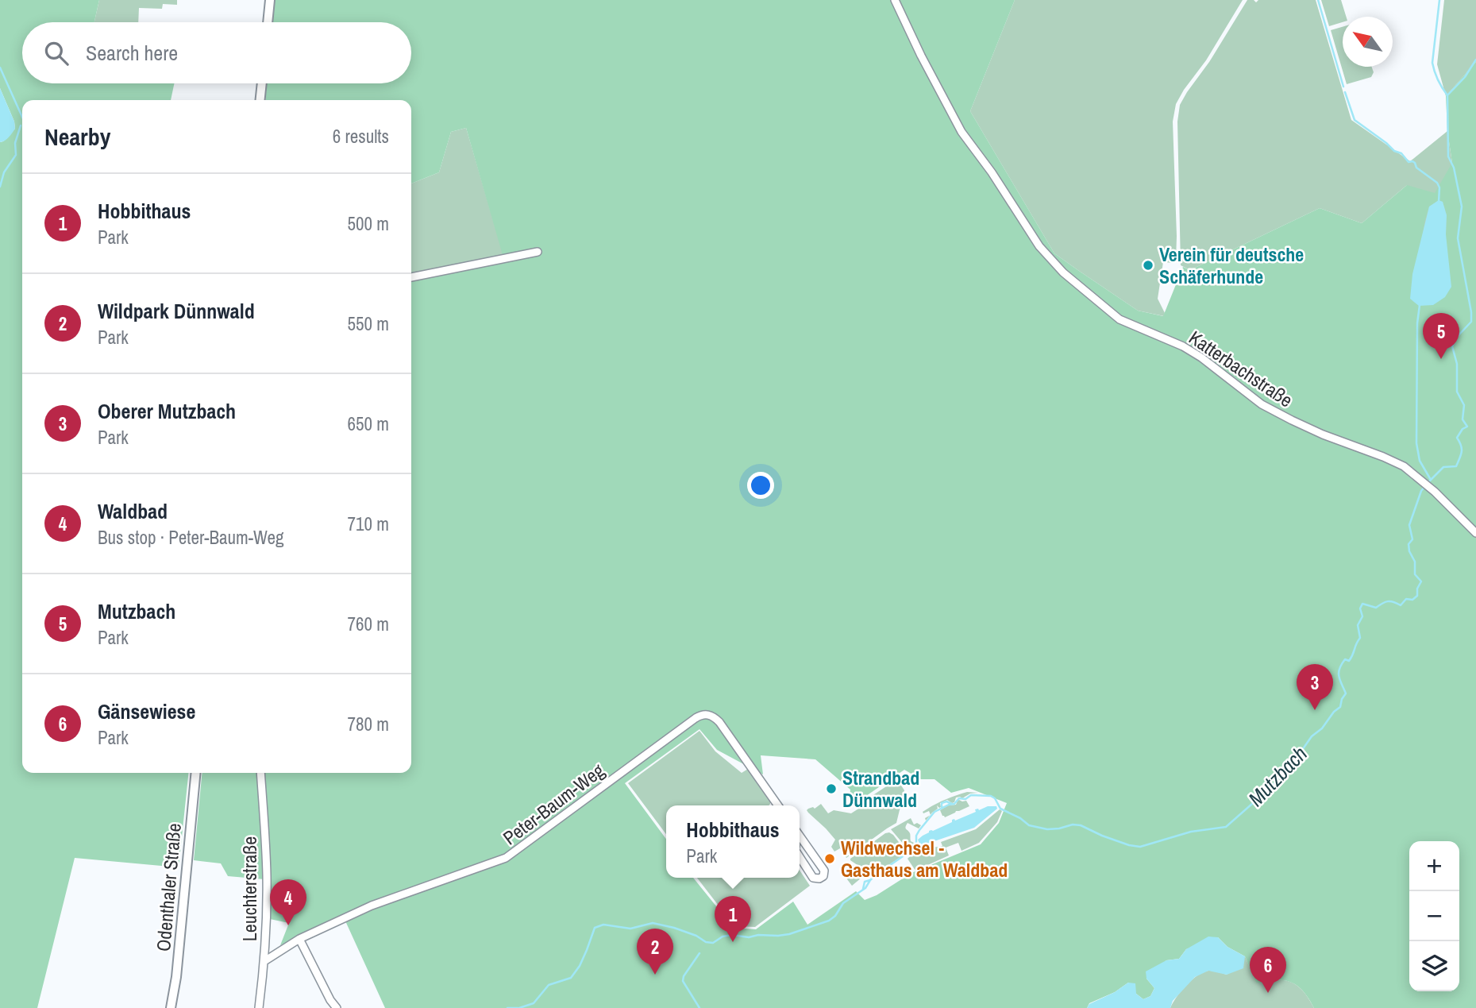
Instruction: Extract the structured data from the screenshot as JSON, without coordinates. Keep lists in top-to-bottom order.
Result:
{
  "streets": {
    "main road": ["Odenthaler Straße"],
    "street": ["Katterbachstraße", "Peter-Baum-Weg", "Leuchterstraße"]
  },
  "crossings": [
    ["Peter-Baum-Weg", "Leuchterstraße"]
  ],
  "water": ["Mutzbach"],
  "places": ["Verein für deutsche Schäferhunde", "Strandbad Dünnwald", "Wildwechsel - Gasthaus am Waldbad"],
  "north": "top left",
  "page": {
    "search": "Search here",
    "heading": ["Nearby", "6 results"],
    "list": [
      {
        "mark": "1",
        "name": "Hobbithaus",
        "note": "Park",
        "value": "500 m"
      },
      {
        "mark": "2",
        "name": "Wildpark Dünnwald",
        "note": "Park",
        "value": "550 m"
      },
      {
        "mark": "3",
        "name": "Oberer Mutzbach",
        "note": "Park",
        "value": "650 m"
      },
      {
        "mark": "4",
        "name": "Waldbad",
        "note": "Bus stop · Peter-Baum-Weg",
        "value": "710 m"
      },
      {
        "mark": "5",
        "name": "Mutzbach",
        "note": "Park",
        "value": "760 m"
      },
      {
        "mark": "6",
        "name": "Gänsewiese",
        "note": "Park",
        "value": "780 m"
      }
    ],
    "pins": [
      "5",
      "3",
      "4",
      "1",
      "2",
      "6"
    ],
    "popup": ["Hobbithaus", "Park"],
    "map_buttons": ["+", "−"]
  }
}
